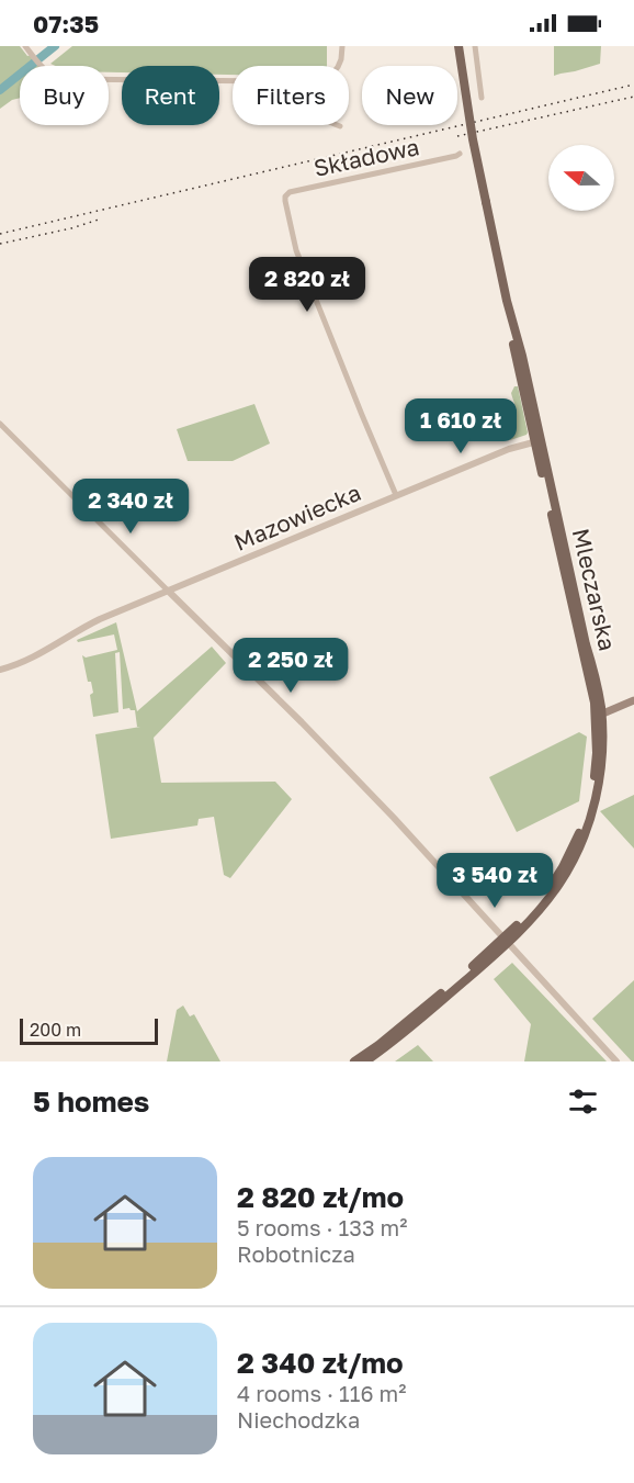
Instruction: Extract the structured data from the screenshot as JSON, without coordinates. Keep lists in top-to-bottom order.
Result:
{
  "streets": {
    "main road": ["Mleczarska"],
    "street": ["Składowa", "Mazowiecka"]
  },
  "crossings": [
    ["Składowa", "Mazowiecka"],
    ["Mazowiecka", "Mleczarska"]
  ],
  "scale_bar": "200 m",
  "north": "left",
  "page": {
    "status": "07:35",
    "chip": [
      "Buy",
      "Rent",
      "Filters",
      "New"
    ],
    "price": [
      "2 820 zł",
      "1 610 zł",
      "2 340 zł",
      "2 250 zł",
      "3 540 zł"
    ],
    "scale": "200 m",
    "heading": "5 homes",
    "list": [
      {
        "name": "2 820 zł/mo",
        "note": "5 rooms · 133 m² · Robotnicza"
      },
      {
        "name": "2 340 zł/mo",
        "note": "4 rooms · 116 m² · Niechodzka"
      }
    ]
  }
}
